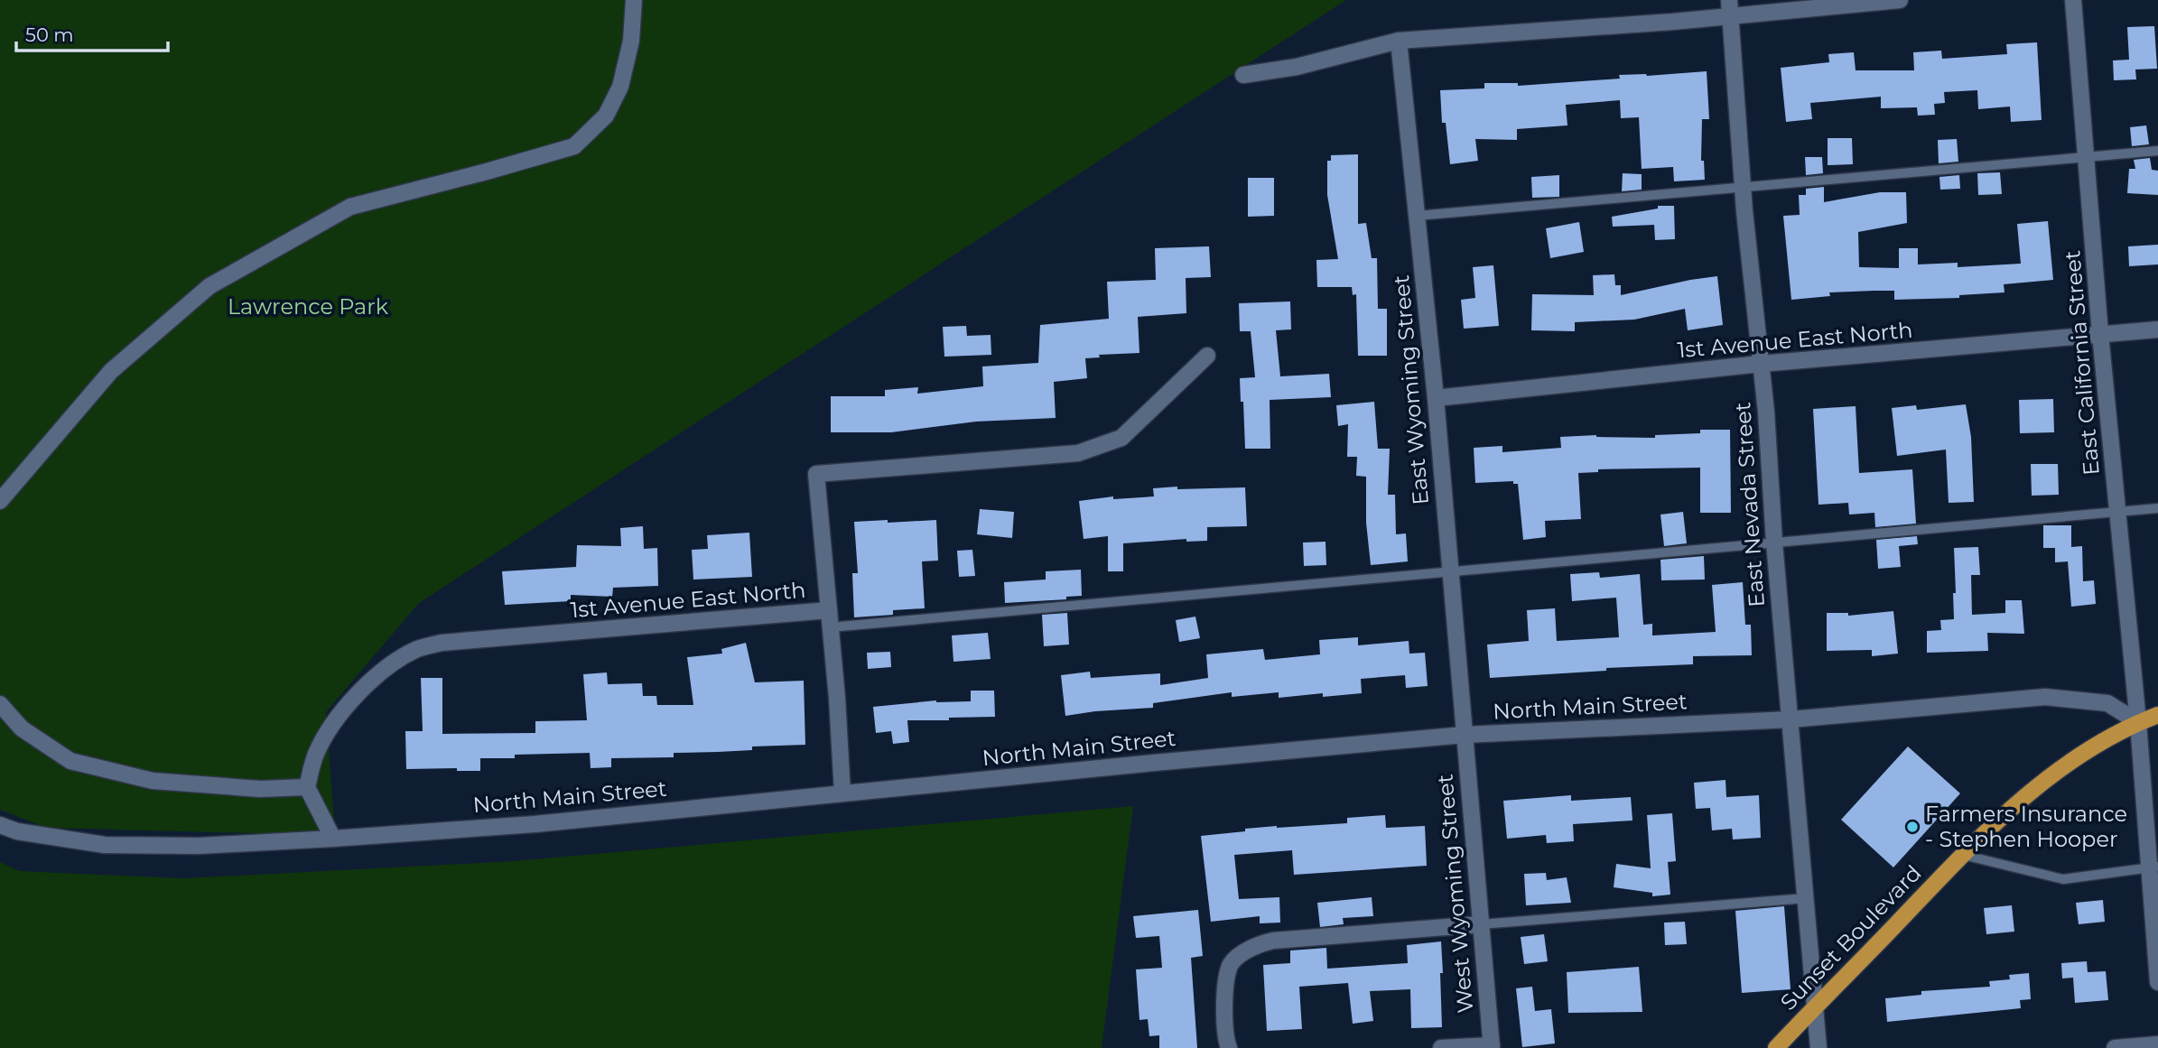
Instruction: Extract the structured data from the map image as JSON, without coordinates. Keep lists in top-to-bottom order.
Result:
{
  "streets": {
    "main road": ["Sunset Boulevard"],
    "street": [
      "1st Avenue East North",
      "East California Street",
      "East Wyoming Street",
      "East Nevada Street",
      "North Main Street",
      "West Wyoming Street"
    ]
  },
  "crossings": [
    ["1st Avenue East North", "East California Street"],
    ["1st Avenue East North", "East Wyoming Street"],
    ["1st Avenue East North", "East Nevada Street"],
    ["East California Street", "North Main Street"],
    ["East California Street", "Sunset Boulevard"],
    ["East Wyoming Street", "North Main Street"],
    ["East Wyoming Street", "West Wyoming Street"],
    ["East Nevada Street", "North Main Street"],
    ["East Nevada Street", "Sunset Boulevard"],
    ["North Main Street", "West Wyoming Street"],
    ["North Main Street", "Sunset Boulevard"]
  ],
  "parks": ["Lawrence Park"],
  "places": ["Farmers Insurance - Stephen Hooper"],
  "scale_bar": "50 m"
}
